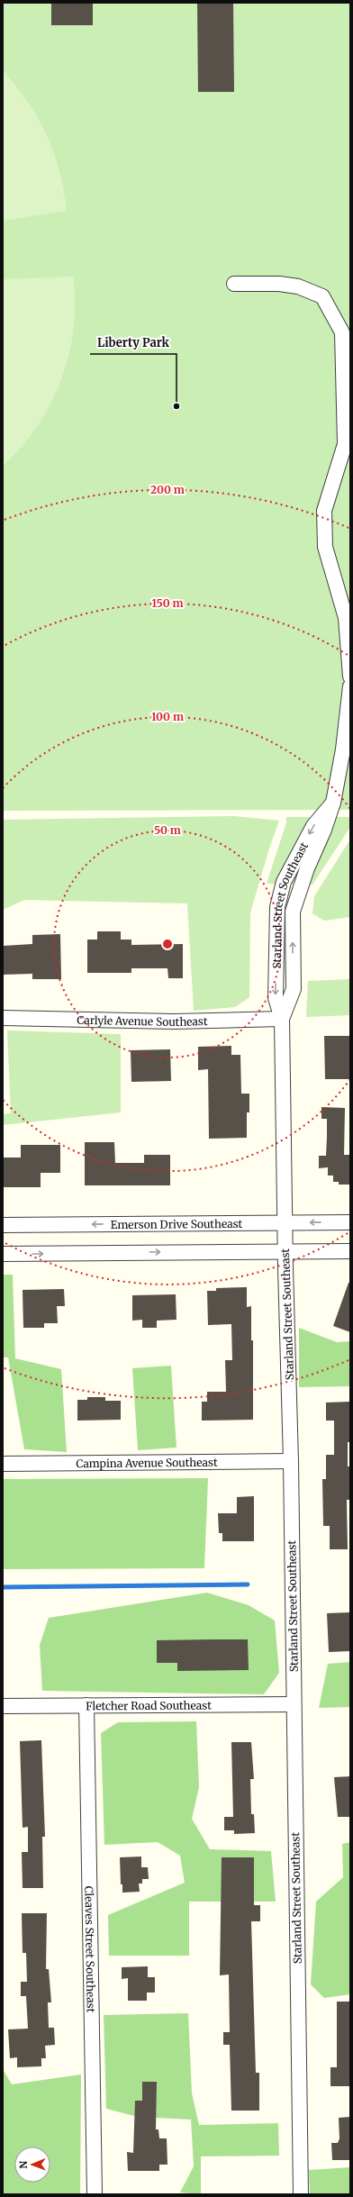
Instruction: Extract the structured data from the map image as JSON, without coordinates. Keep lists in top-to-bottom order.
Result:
{
  "streets": {
    "street": [
      "Starland Street Southeast",
      "Carlyle Avenue Southeast",
      "Emerson Drive Southeast",
      "Campina Avenue Southeast",
      "Fletcher Road Southeast",
      "Cleaves Street Southeast"
    ]
  },
  "crossings": [
    ["Starland Street Southeast", "Carlyle Avenue Southeast"],
    ["Starland Street Southeast", "Emerson Drive Southeast"],
    ["Starland Street Southeast", "Campina Avenue Southeast"],
    ["Starland Street Southeast", "Fletcher Road Southeast"],
    ["Fletcher Road Southeast", "Cleaves Street Southeast"]
  ],
  "places": ["Liberty Park"],
  "north": "left",
  "rings": [
    "200 m",
    "150 m",
    "100 m",
    "50 m"
  ]
}
